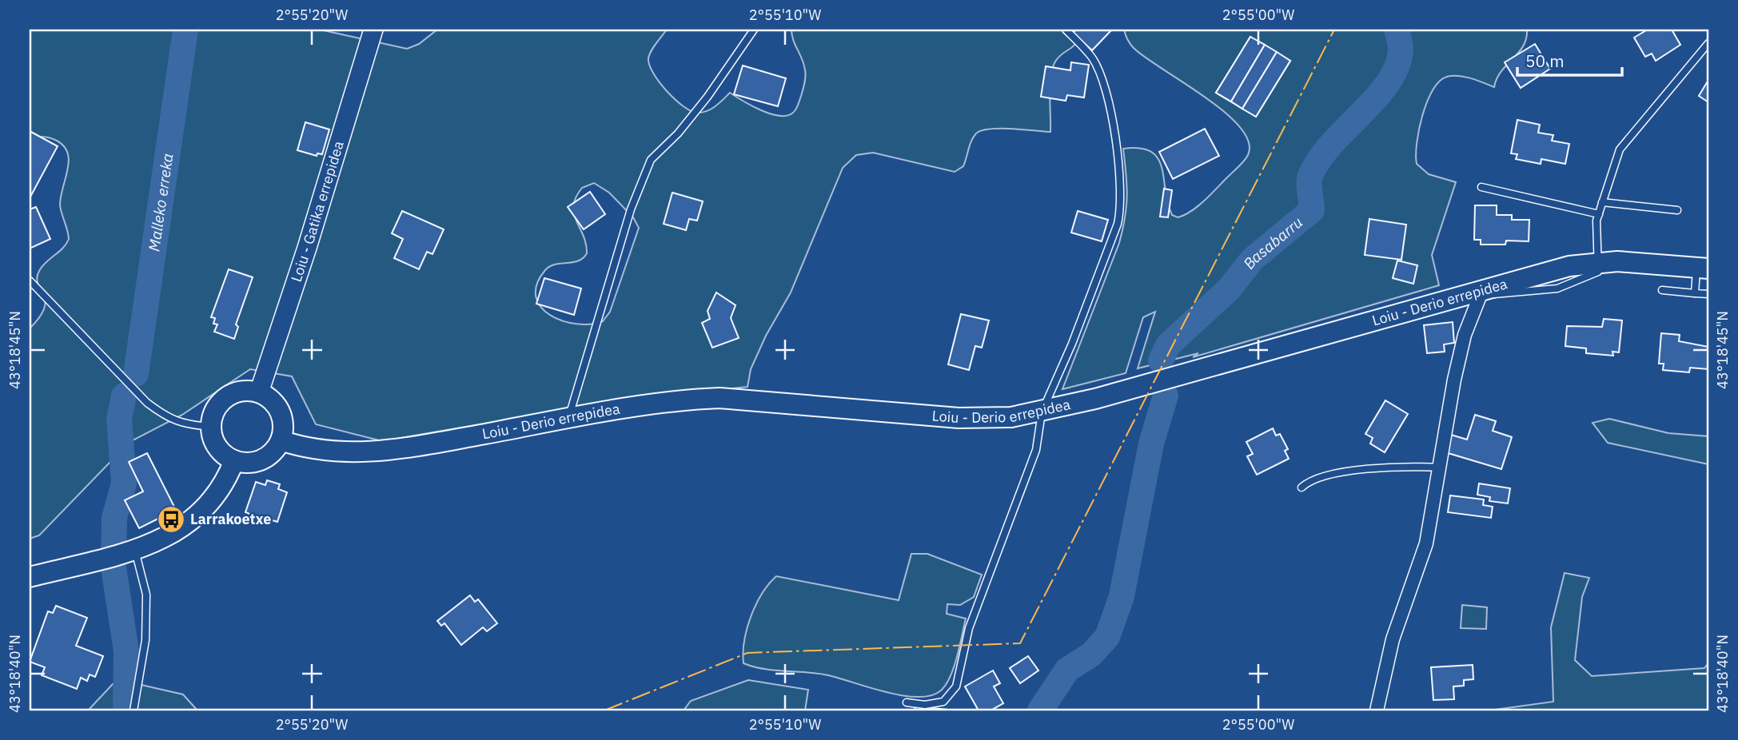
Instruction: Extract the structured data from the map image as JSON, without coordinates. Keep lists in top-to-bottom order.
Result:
{
  "streets": {
    "main road": ["Loiu - Derio errepidea"],
    "street": ["Loiu - Gatika errepidea"]
  },
  "crossings": [
    ["Loiu - Gatika errepidea", "Loiu - Derio errepidea"]
  ],
  "water": ["Malleko erreka", "Basabarru"],
  "places": {
    "bus stop": ["Larrakoetxe"]
  },
  "scale_bar": "50 m",
  "coordinates": [
    "2°55'20\"W",
    "2°55'10\"W",
    "2°55'00\"W",
    "43°18'45\"N",
    "43°18'40\"N"
  ]
}
